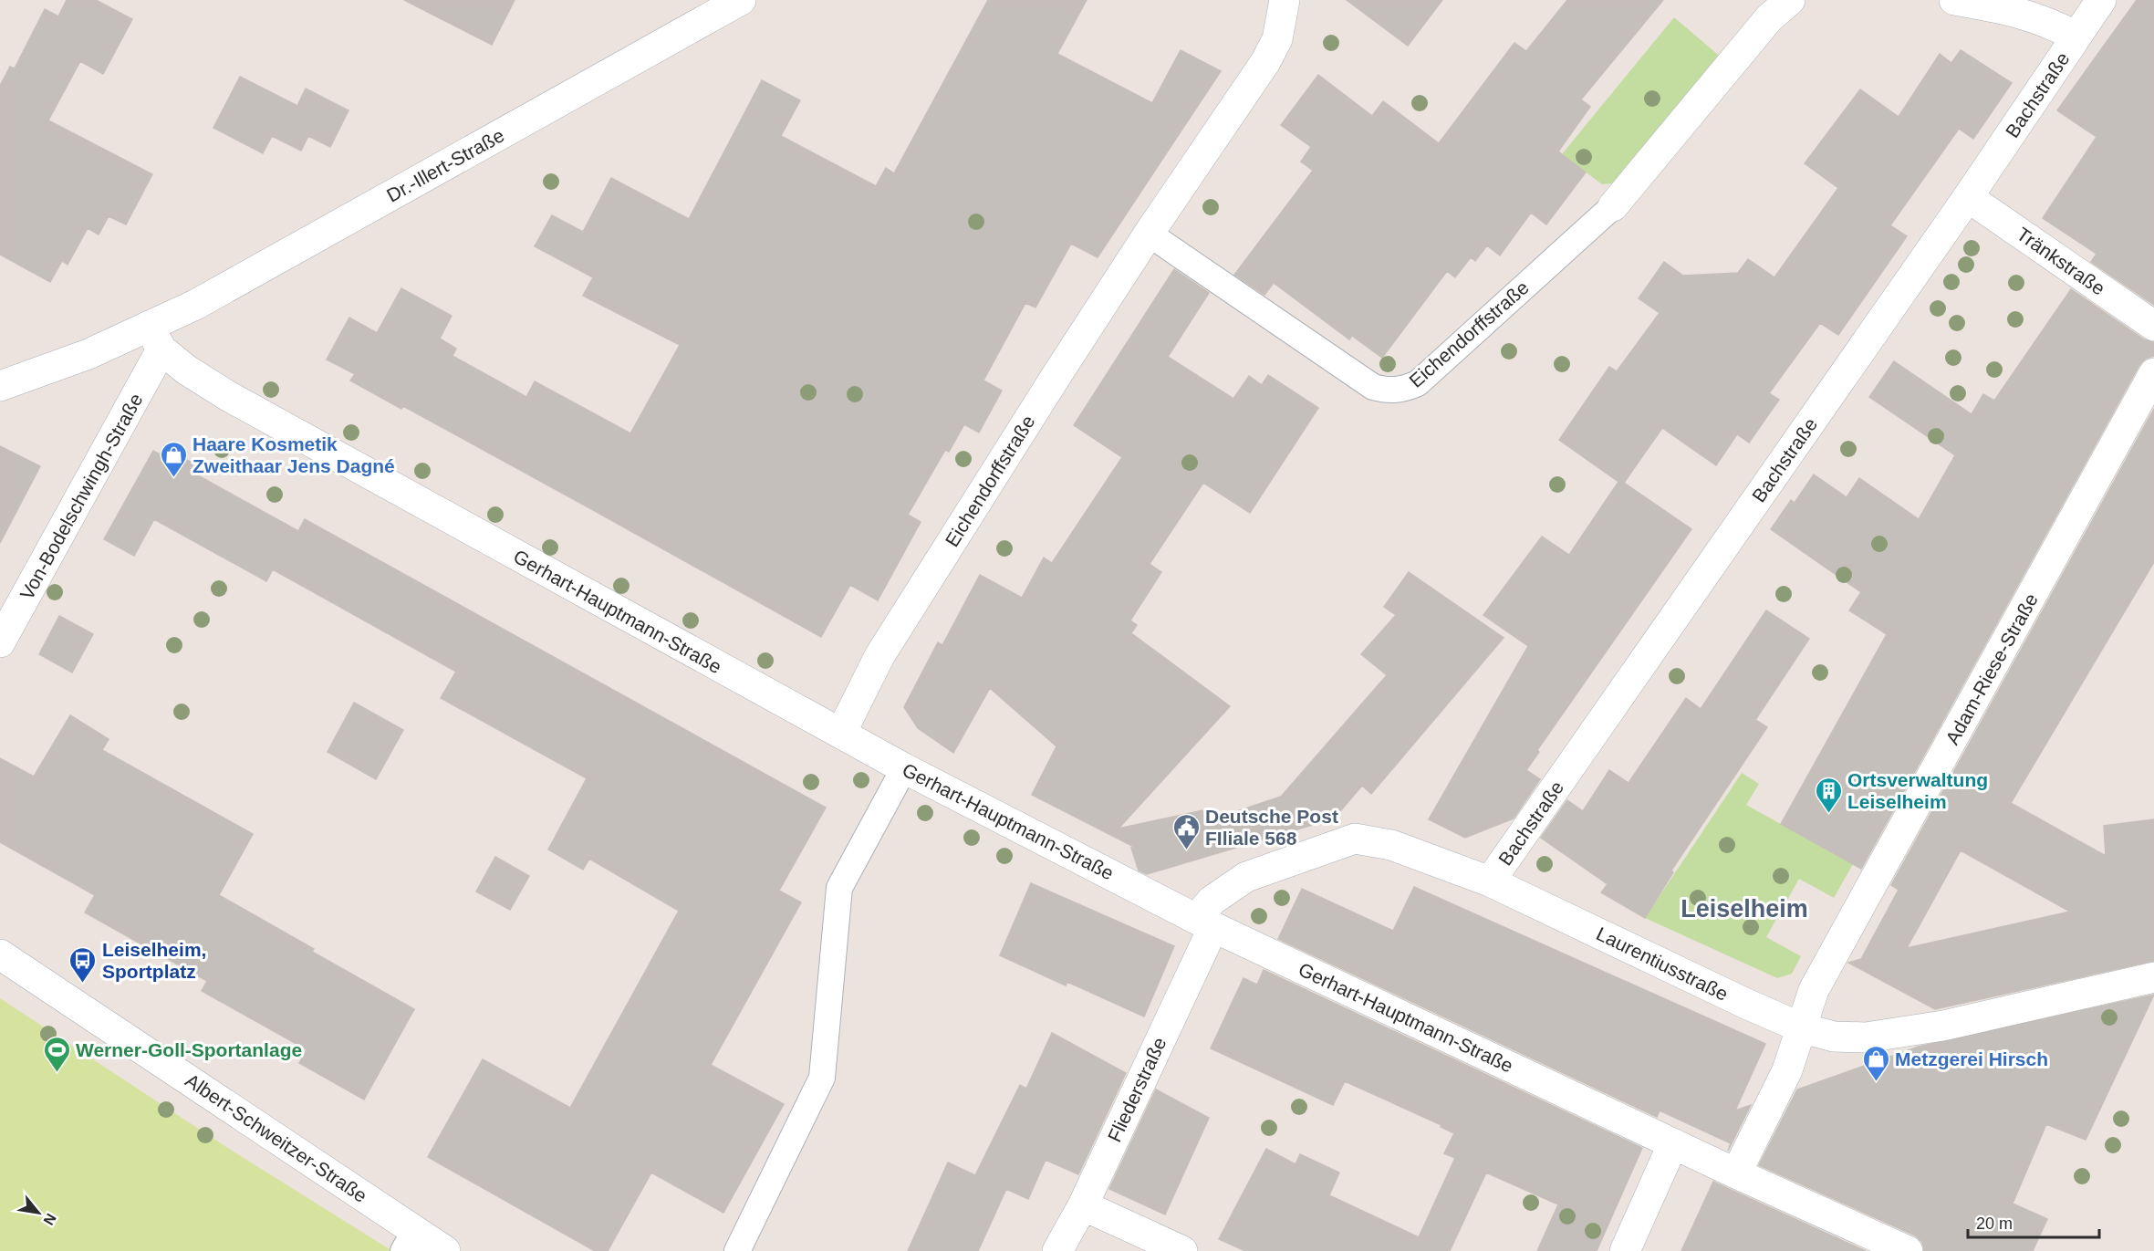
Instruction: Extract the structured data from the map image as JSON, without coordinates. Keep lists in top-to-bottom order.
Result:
{
  "streets": {
    "street": [
      "Bachstraße",
      "Dr.-Illert-Straße",
      "Tränkstraße",
      "Eichendorffstraße",
      "Von-Bodelschwingh-Straße",
      "Gerhart-Hauptmann-Straße",
      "Adam-Riese-Straße",
      "Laurentiusstraße",
      "Fliederstraße",
      "Albert-Schweitzer-Straße"
    ]
  },
  "crossings": [
    ["Bachstraße", "Tränkstraße"],
    ["Bachstraße", "Laurentiusstraße"],
    ["Dr.-Illert-Straße", "Von-Bodelschwingh-Straße"],
    ["Dr.-Illert-Straße", "Gerhart-Hauptmann-Straße"],
    ["Eichendorffstraße", "Gerhart-Hauptmann-Straße"],
    ["Von-Bodelschwingh-Straße", "Gerhart-Hauptmann-Straße"],
    ["Gerhart-Hauptmann-Straße", "Adam-Riese-Straße"],
    ["Gerhart-Hauptmann-Straße", "Laurentiusstraße"],
    ["Gerhart-Hauptmann-Straße", "Fliederstraße"],
    ["Adam-Riese-Straße", "Laurentiusstraße"],
    ["Laurentiusstraße", "Fliederstraße"]
  ],
  "districts": ["Leiselheim"],
  "places": {
    "shop": ["Haare Kosmetik Zweithaar Jens Dagné", "Metzgerei Hirsch"],
    "building": ["Ortsverwaltung Leiselheim"],
    "public building": ["Deutsche Post FIliale 568"],
    "bus stop": ["Leiselheim, Sportplatz"],
    "sports": ["Werner-Goll-Sportanlage"]
  },
  "scale_bar": "20 m",
  "north": "bottom right"
}
